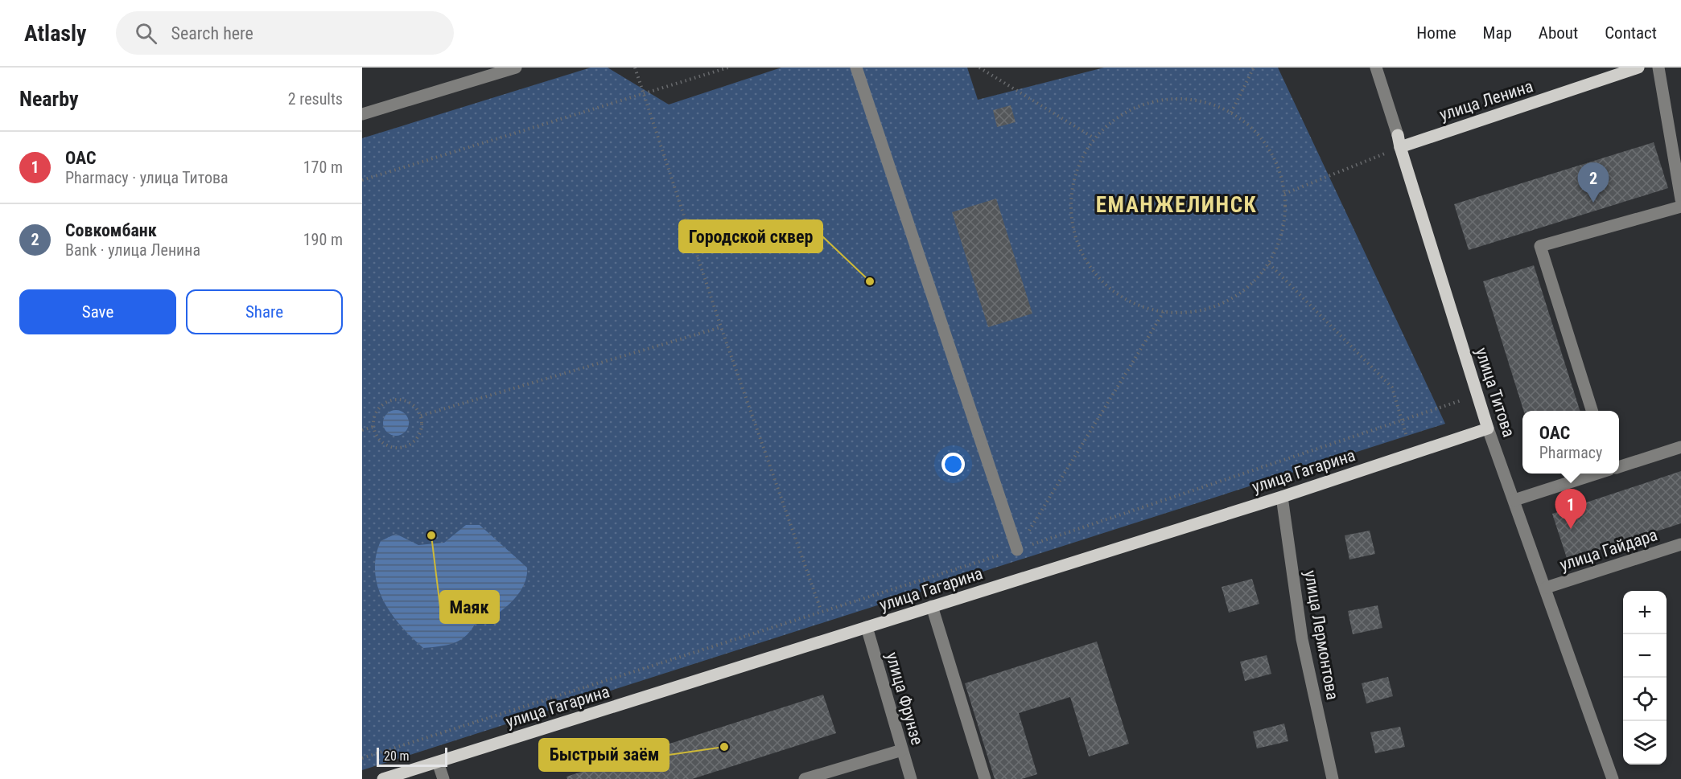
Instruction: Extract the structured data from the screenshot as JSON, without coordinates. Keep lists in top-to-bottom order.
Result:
{
  "streets": {
    "main road": ["улица Ленина", "улица Титова", "улица Гагарина"],
    "street": ["улица Гайдара", "улица Лермонтова", "улица Фрунзе"]
  },
  "crossings": [
    ["улица Ленина", "улица Титова"],
    ["улица Титова", "улица Гагарина"],
    ["улица Титова", "улица Гайдара"],
    ["улица Гагарина", "улица Лермонтова"],
    ["улица Гагарина", "улица Фрунзе"]
  ],
  "districts": ["ЕМАНЖЕЛИНСК"],
  "places": ["Городской сквер", "Маяк", "Быстрый заём"],
  "scale_bar": "20 m",
  "page": {
    "header": "Atlasly",
    "search": "Search here",
    "nav": [
      "Home",
      "Map",
      "About",
      "Contact"
    ],
    "heading": ["Nearby", "2 results"],
    "list": [
      {
        "mark": "1",
        "name": "ОАС",
        "note": "Pharmacy · улица Титова",
        "value": "170 m"
      },
      {
        "mark": "2",
        "name": "Совкомбанк",
        "note": "Bank · улица Ленина",
        "value": "190 m"
      }
    ],
    "pins": ["2", "1"],
    "buttons": ["Save", "Share"],
    "popup": ["ОАС", "Pharmacy"],
    "map_buttons": ["+", "−"],
    "scale": "20 m"
  }
}
